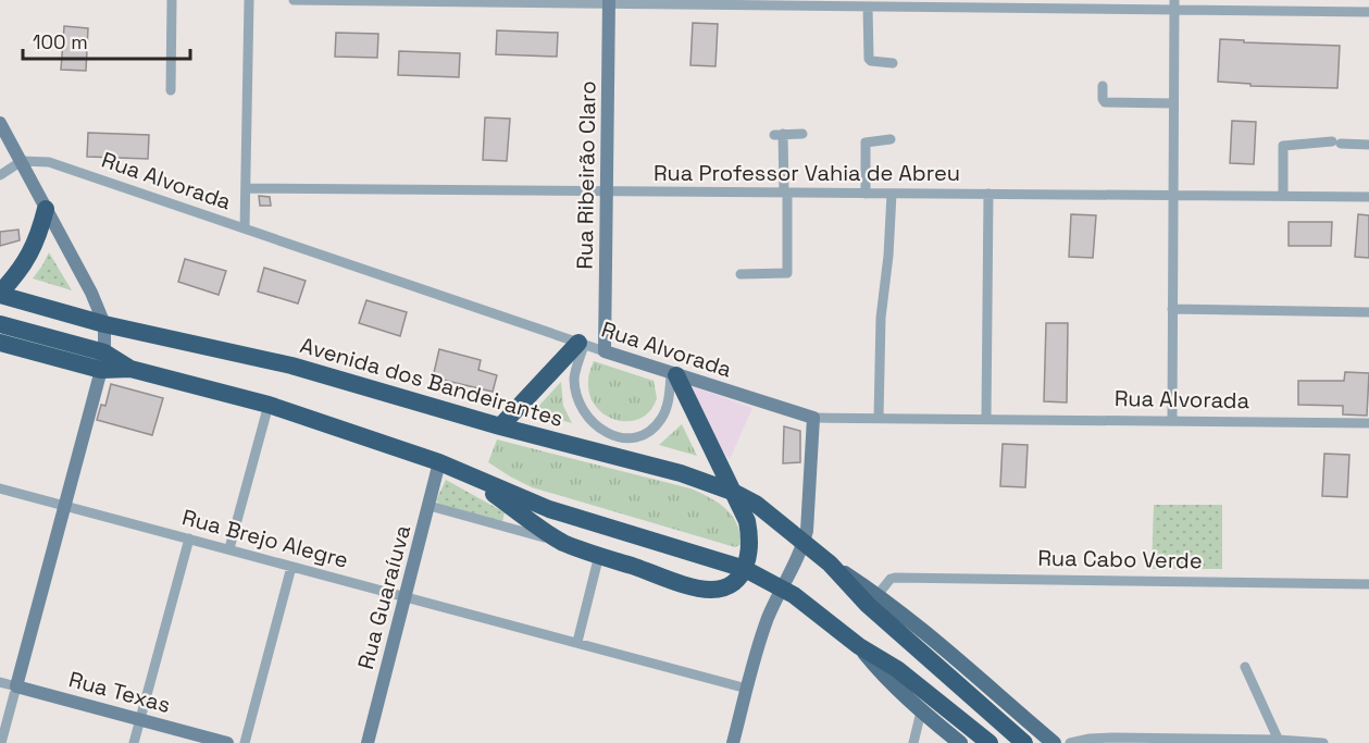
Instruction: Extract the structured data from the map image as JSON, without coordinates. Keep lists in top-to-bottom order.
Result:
{
  "streets": {
    "highway": ["Avenida dos Bandeirantes"],
    "street": [
      "Rua Professor Vahia de Abreu",
      "Rua Ribeirão Claro",
      "Rua Alvorada",
      "Rua Brejo Alegre",
      "Rua Cabo Verde",
      "Rua Guaraíuva",
      "Rua Texas"
    ]
  },
  "crossings": [
    ["Rua Professor Vahia de Abreu", "Rua Ribeirão Claro"],
    ["Rua Ribeirão Claro", "Rua Alvorada"],
    ["Avenida dos Bandeirantes", "Rua Cabo Verde"],
    ["Rua Brejo Alegre", "Rua Guaraíuva"]
  ],
  "scale_bar": "100 m"
}
